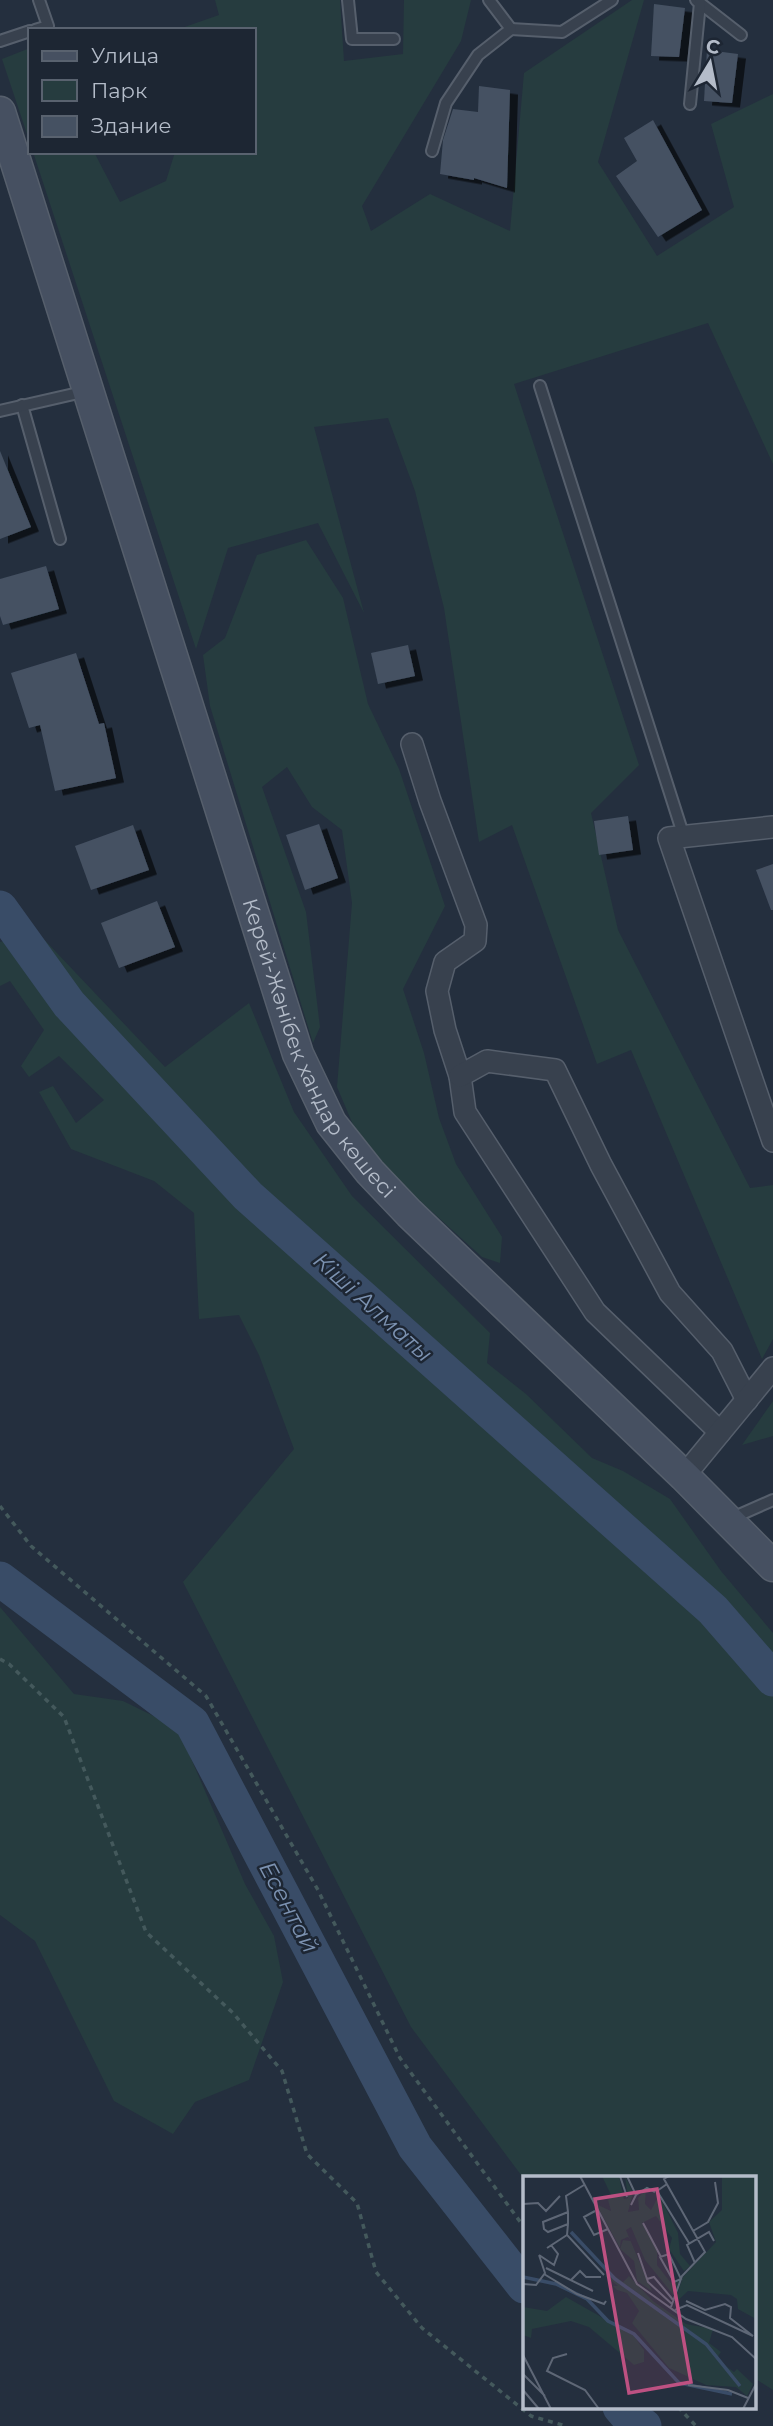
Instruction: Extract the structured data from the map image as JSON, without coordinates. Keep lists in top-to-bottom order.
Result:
{
  "streets": {
    "main road": ["Керей-Жәнібек хандар көшесі"]
  },
  "water": ["Кіші Алматы", "Есентай"],
  "legend": ["Улица", "Парк", "Здание"],
  "north": "top"
}
